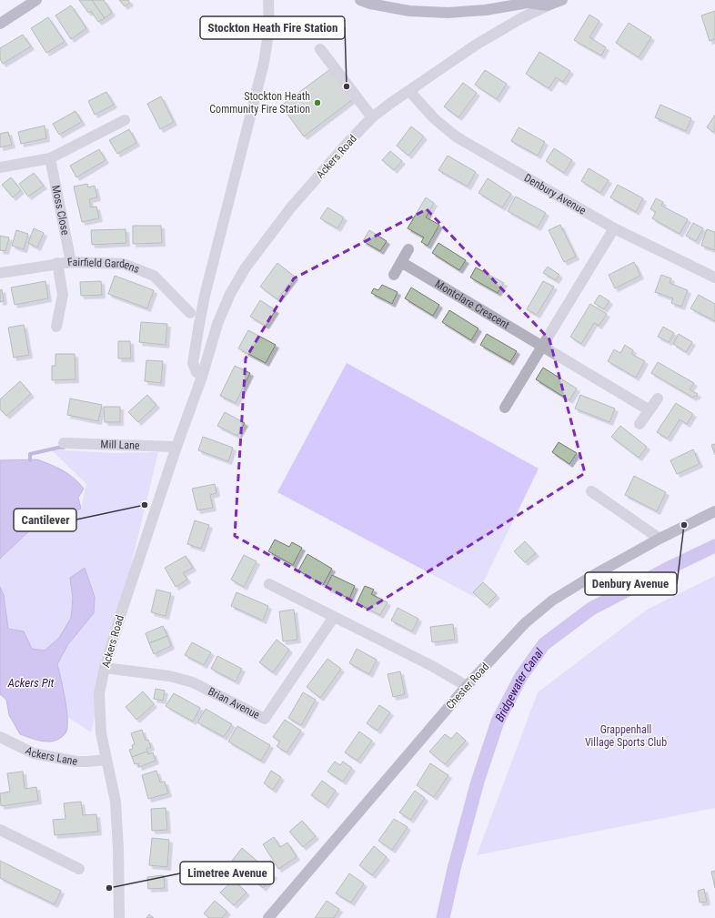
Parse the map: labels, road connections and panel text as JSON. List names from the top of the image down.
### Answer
{
  "streets": {
    "main road": ["Ackers Road", "Chester Road"],
    "street": [
      "Denbury Avenue",
      "Moss Close",
      "Fairfield Gardens",
      "Montclare Crescent",
      "Mill Lane",
      "Brian Avenue",
      "Ackers Lane"
    ]
  },
  "crossings": [
    ["Ackers Road", "Denbury Avenue"],
    ["Ackers Road", "Mill Lane"],
    ["Ackers Road", "Brian Avenue"],
    ["Ackers Road", "Ackers Lane"],
    ["Moss Close", "Fairfield Gardens"]
  ],
  "water": ["Ackers Pit", "Bridgewater Canal"],
  "parks": ["Grappenhall Village Sports Club"],
  "places": [
    "Stockton Heath Fire Station",
    "Stockton Heath Community Fire Station",
    "Cantilever",
    "Denbury Avenue",
    "Limetree Avenue"
  ]
}
